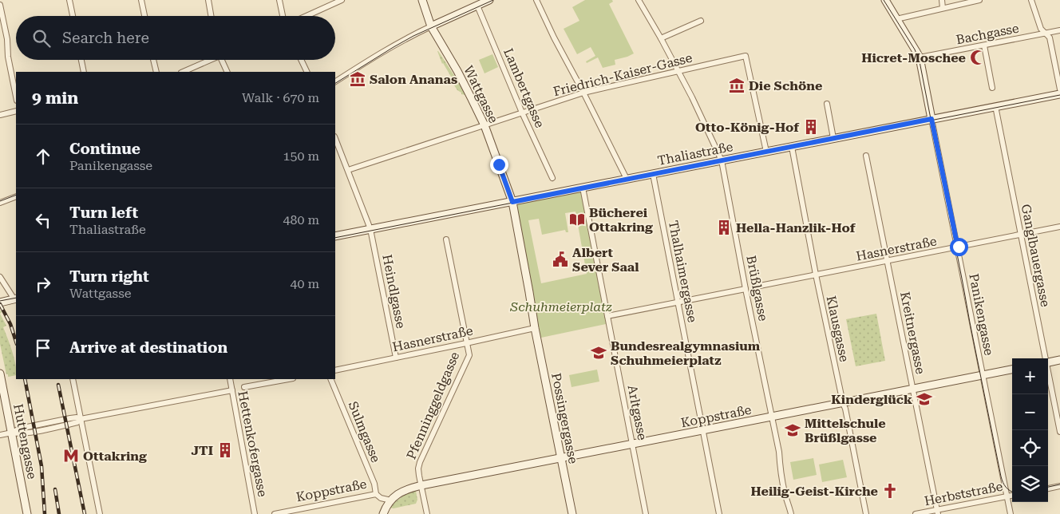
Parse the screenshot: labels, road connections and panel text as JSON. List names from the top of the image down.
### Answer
{
  "streets": {
    "main road": [
      "Wattgasse",
      "Thaliastraße",
      "Koppstraße",
      "Possingergasse",
      "Huttengasse"
    ],
    "street": [
      "Bachgasse",
      "Friedrich-Kaiser-Gasse",
      "Lambertgasse",
      "Hasnerstraße",
      "Ganglbauergasse",
      "Thalhaimergasse",
      "Brüßlgasse",
      "Heindlgasse",
      "Panikengasse",
      "Klausgasse",
      "Kreitnergasse",
      "Pfenninggeldgasse",
      "Arltgasse",
      "Sulmgasse",
      "Hettenkofergasse",
      "Herbststraße"
    ]
  },
  "crossings": [
    ["Friedrich-Kaiser-Gasse", "Lambertgasse"],
    ["Friedrich-Kaiser-Gasse", "Wattgasse"],
    ["Friedrich-Kaiser-Gasse", "Thaliastraße"],
    ["Friedrich-Kaiser-Gasse", "Brüßlgasse"],
    ["Friedrich-Kaiser-Gasse", "Heindlgasse"],
    ["Wattgasse", "Thaliastraße"],
    ["Thaliastraße", "Ganglbauergasse"],
    ["Thaliastraße", "Thalhaimergasse"],
    ["Thaliastraße", "Brüßlgasse"],
    ["Thaliastraße", "Heindlgasse"],
    ["Thaliastraße", "Panikengasse"],
    ["Thaliastraße", "Klausgasse"],
    ["Hasnerstraße", "Ganglbauergasse"],
    ["Hasnerstraße", "Heindlgasse"],
    ["Hasnerstraße", "Panikengasse"],
    ["Hasnerstraße", "Klausgasse"],
    ["Hasnerstraße", "Kreitnergasse"],
    ["Hasnerstraße", "Pfenninggeldgasse"],
    ["Hasnerstraße", "Possingergasse"],
    ["Thalhaimergasse", "Koppstraße"],
    ["Brüßlgasse", "Koppstraße"],
    ["Panikengasse", "Koppstraße"],
    ["Panikengasse", "Herbststraße"],
    ["Klausgasse", "Koppstraße"],
    ["Kreitnergasse", "Koppstraße"],
    ["Kreitnergasse", "Herbststraße"],
    ["Pfenninggeldgasse", "Koppstraße"],
    ["Arltgasse", "Koppstraße"],
    ["Koppstraße", "Possingergasse"],
    ["Koppstraße", "Sulmgasse"]
  ],
  "parks": ["Schuhmeierplatz"],
  "places": {
    "mosque": ["Hicret-Moschee"],
    "museum": ["Salon Ananas", "Die Schöne"],
    "building": ["Otto-König-Hof", "Hella-Hanzlik-Hof", "JTI"],
    "library": ["Bücherei Ottakring"],
    "public building": ["Albert Sever Saal"],
    "school or university": ["Bundesrealgymnasium Schuhmeierplatz", "Kinderglück", "Mittelschule Brüßlgasse"],
    "metro station": ["Ottakring"],
    "church": ["Heilig-Geist-Kirche"]
  },
  "page": {
    "search": "Search here",
    "heading": ["9 min", "Walk · 670 m"],
    "list": [
      ["Continue", "Panikengasse", "150 m"],
      ["Turn left", "Thaliastraße", "480 m"],
      ["Turn right", "Wattgasse", "40 m"],
      "Arrive at destination"
    ],
    "map_buttons": ["+", "−"]
  }
}
